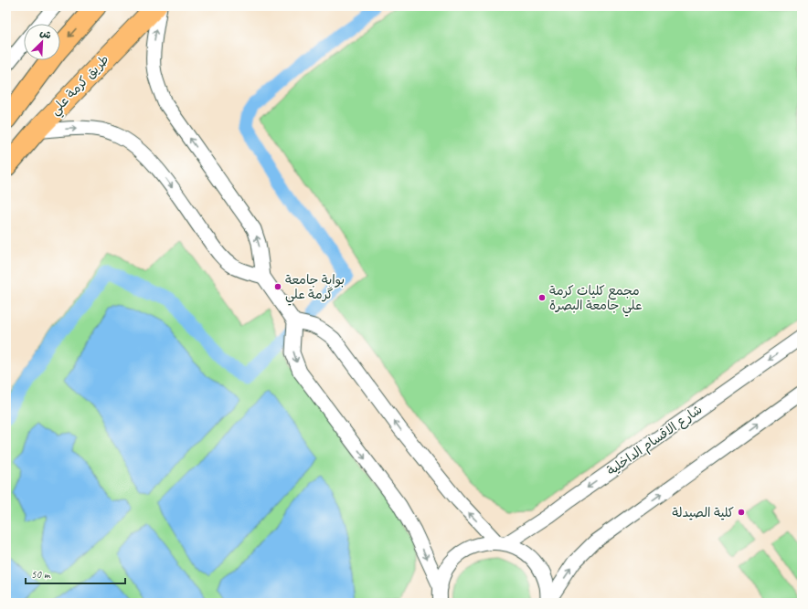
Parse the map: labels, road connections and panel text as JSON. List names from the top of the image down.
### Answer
{
  "streets": {
    "highway": ["طريق كرمة علي"],
    "street": ["شارع الاقسام الداخلية"]
  },
  "places": ["بوابة جامعة گرمة علي", "مجمع كليات كرمة علي جامعة البصرة", "كلية الصيدلة"],
  "scale_bar": "50 m",
  "north": "top right"
}
